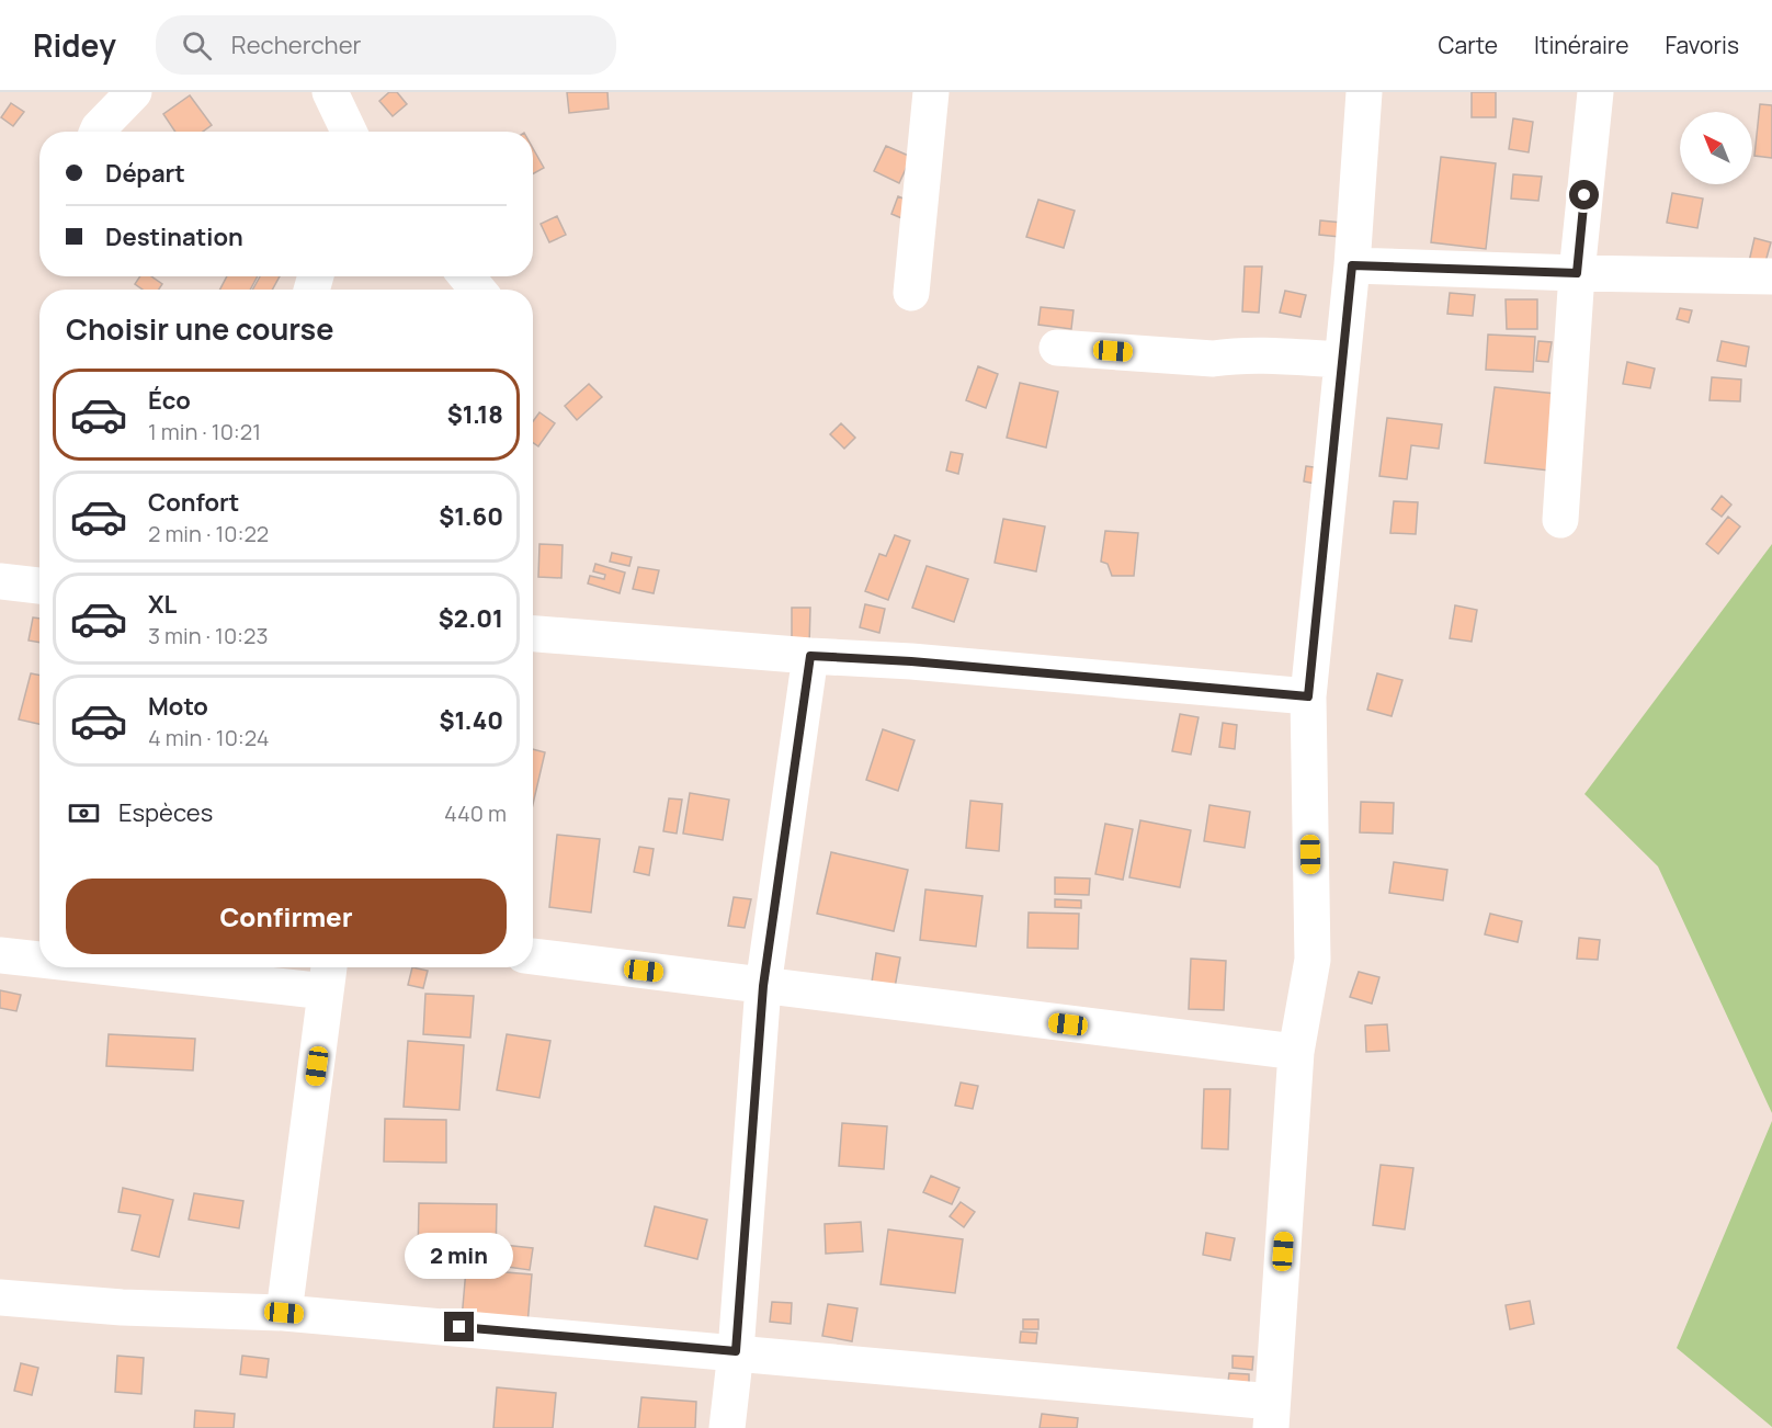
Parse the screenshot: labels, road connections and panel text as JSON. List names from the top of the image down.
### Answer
{
  "north": "top left",
  "page": {
    "header": "Ridey",
    "search": "Rechercher",
    "nav": ["Carte", "Itinéraire", "Favoris"],
    "banner": ["Départ", "Destination"],
    "heading": "Choisir une course",
    "list": [
      {
        "name": "Éco",
        "note": "1 min · 10:21",
        "value": "$1.18"
      },
      {
        "name": "Confort",
        "note": "2 min · 10:22",
        "value": "$1.60"
      },
      {
        "name": "XL",
        "note": "3 min · 10:23",
        "value": "$2.01"
      },
      {
        "name": "Moto",
        "note": "4 min · 10:24",
        "value": "$1.40"
      }
    ],
    "pay": ["Espèces", "440 m"],
    "buttons": "Confirmer",
    "bubble": "2 min"
  }
}
